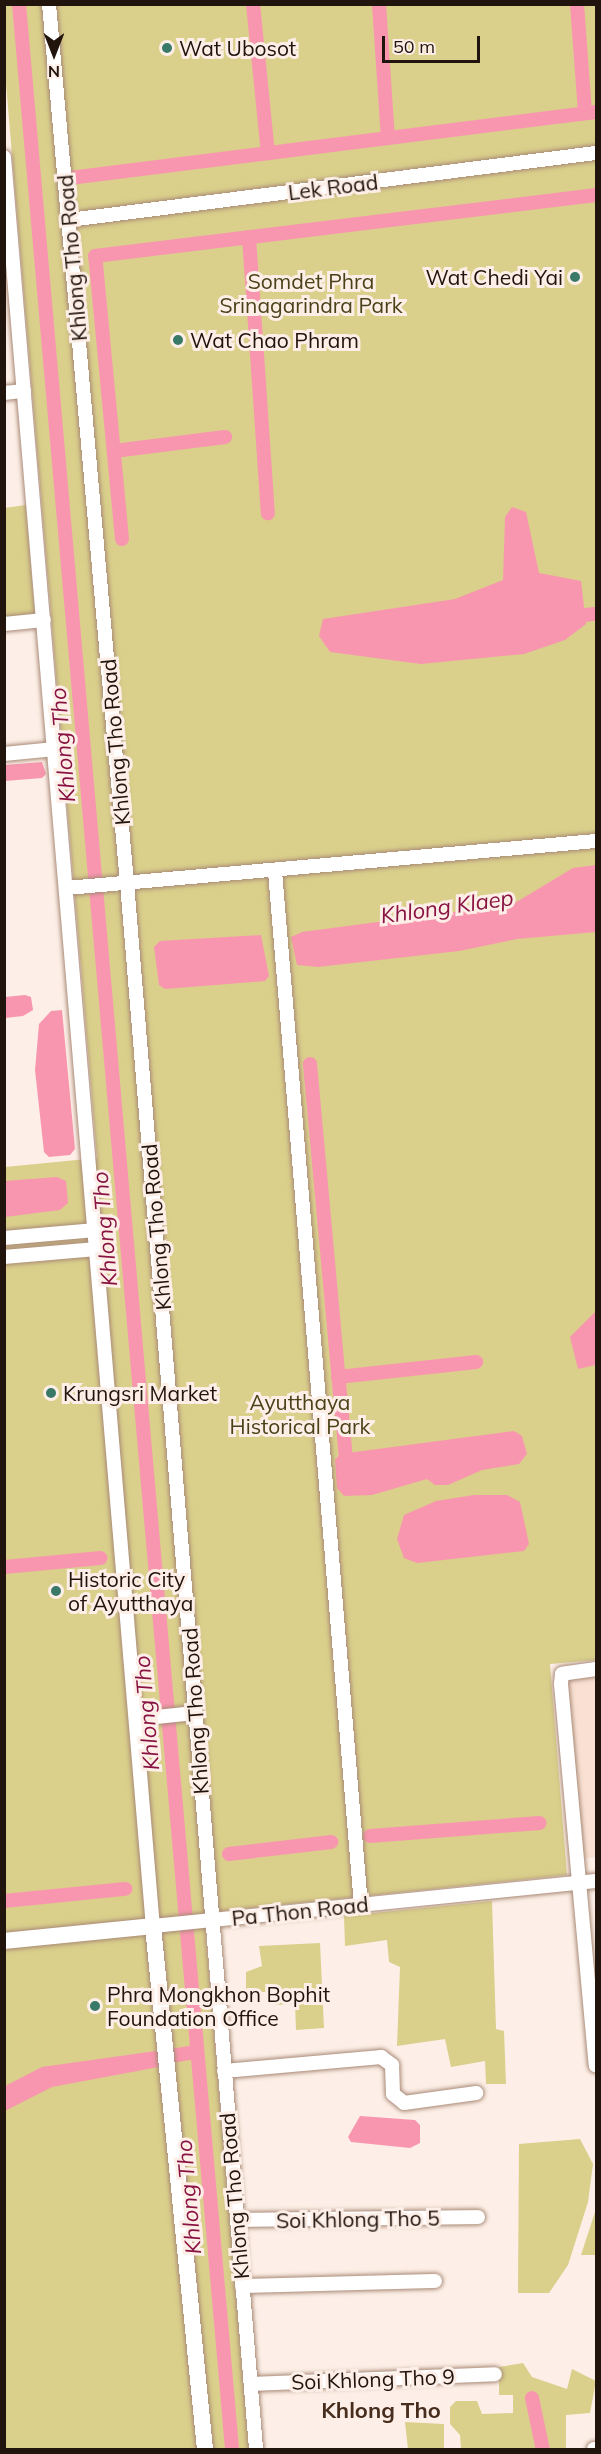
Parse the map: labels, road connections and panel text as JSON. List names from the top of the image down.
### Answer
{
  "streets": {
    "main road": ["Pa Thon Road"],
    "street": [
      "Lek Road",
      "Khlong Tho Road",
      "Soi Khlong Tho 5",
      "Soi Khlong Tho 9"
    ]
  },
  "crossings": [
    ["Lek Road", "Khlong Tho Road"],
    ["Khlong Tho Road", "Pa Thon Road"],
    ["Khlong Tho Road", "Soi Khlong Tho 5"],
    ["Khlong Tho Road", "Soi Khlong Tho 9"]
  ],
  "districts": ["Khlong Tho"],
  "water": ["Khlong Tho", "Khlong Klaep"],
  "parks": ["Somdet Phra Srinagarindra Park", "Ayutthaya Historical Park"],
  "places": [
    "Wat Ubosot",
    "Wat Chedi Yai",
    "Wat Chao Phram",
    "Krungsri Market",
    "Historic City of Ayutthaya",
    "Phra Mongkhon Bophit Foundation Office"
  ],
  "scale_bar": "50 m",
  "north": "bottom"
}
